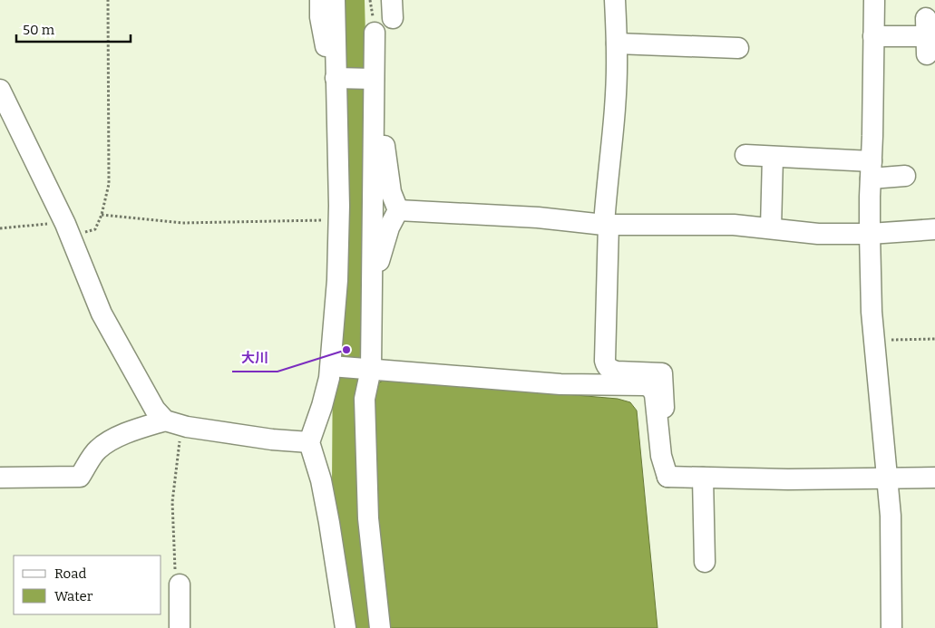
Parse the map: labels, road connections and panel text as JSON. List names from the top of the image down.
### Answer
{
  "places": ["大川"],
  "legend": ["Road", "Water"],
  "scale_bar": "50 m"
}
